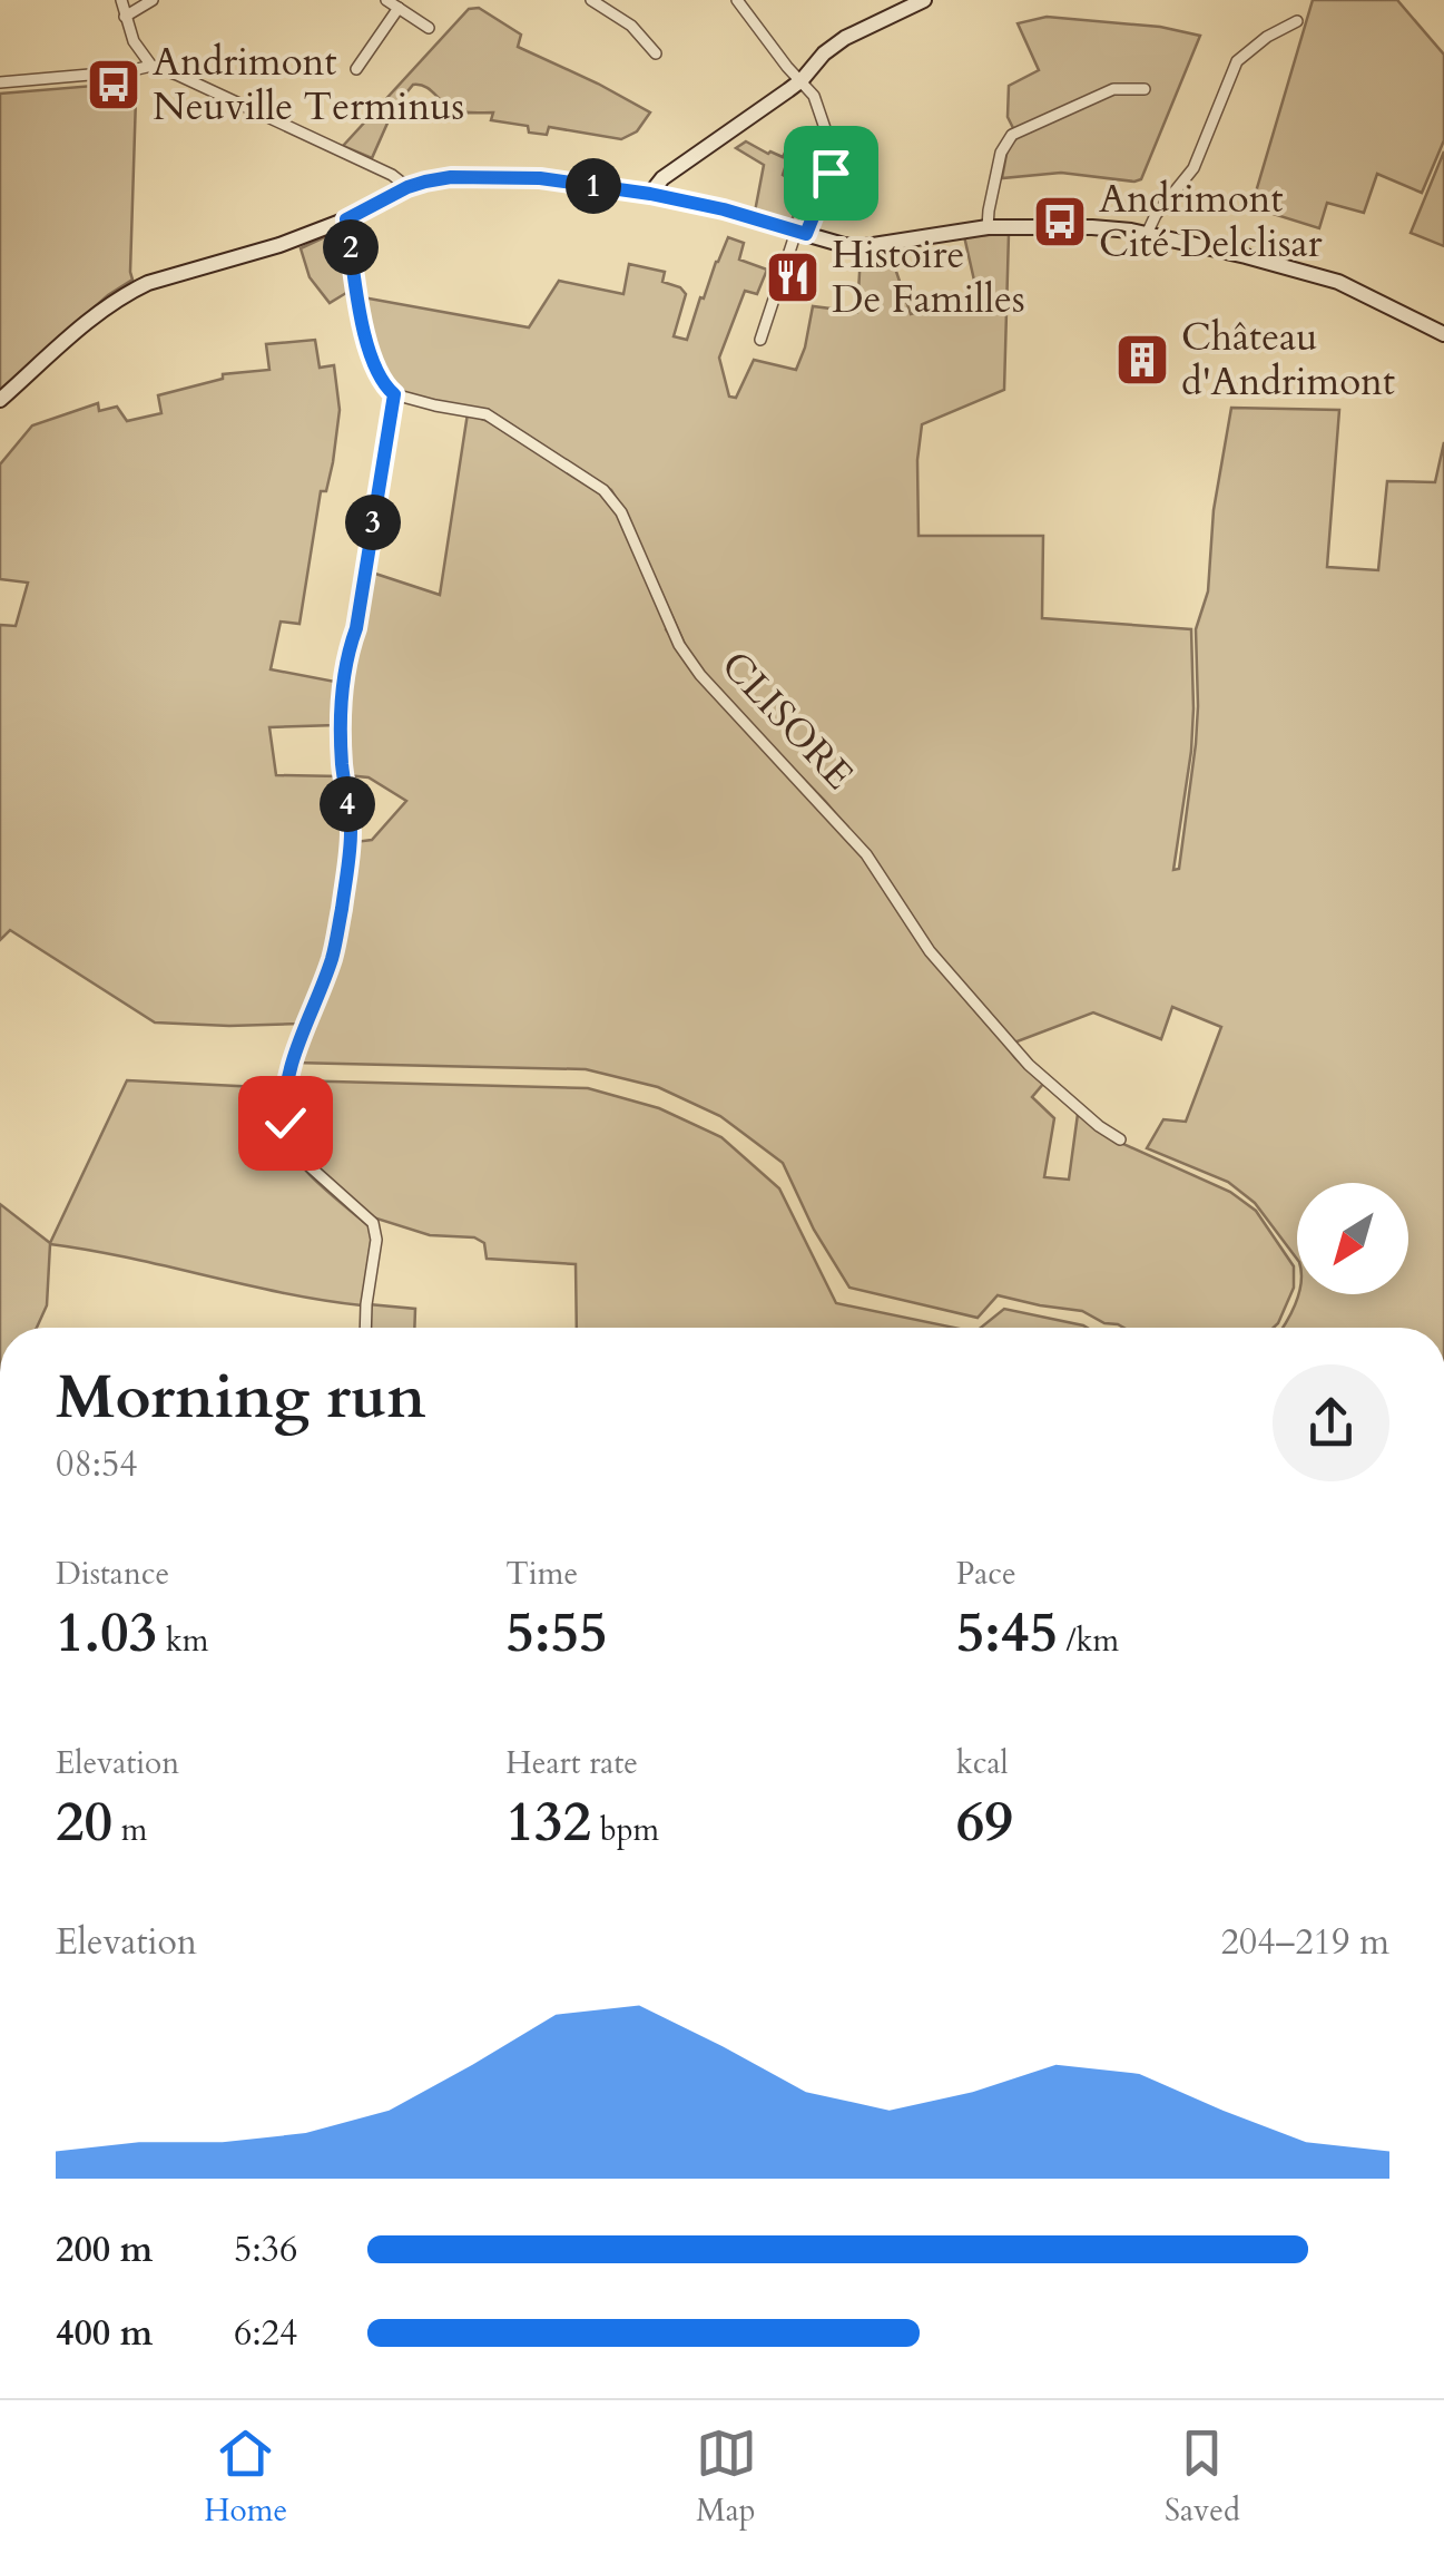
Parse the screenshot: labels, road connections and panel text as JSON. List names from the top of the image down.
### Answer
{
  "streets": {
    "street": ["CLISORE"]
  },
  "places": {
    "bus stop": ["Andrimont Neuville Terminus", "Andrimont Cité Delclisar"],
    "restaurant": ["Histoire De Familles"],
    "building": ["Château d'Andrimont"]
  },
  "north": "bottom left",
  "page": {
    "pins": [
      "1",
      "2",
      "3",
      "4"
    ],
    "heading": ["Morning run", "08:54"],
    "stats": [
      ["Distance", "1.03 km"],
      ["Time", "5:55"],
      ["Pace", "5:45 /km"],
      ["Elevation", "20 m"],
      ["Heart rate", "132 bpm"],
      ["kcal", "69"]
    ],
    "chart": ["Elevation", "204–219 m"],
    "list": [
      {
        "name": "200 m",
        "note": "5:36"
      },
      {
        "name": "400 m",
        "note": "6:24"
      }
    ],
    "tabs": ["Home", "Map", "Saved"]
  }
}
